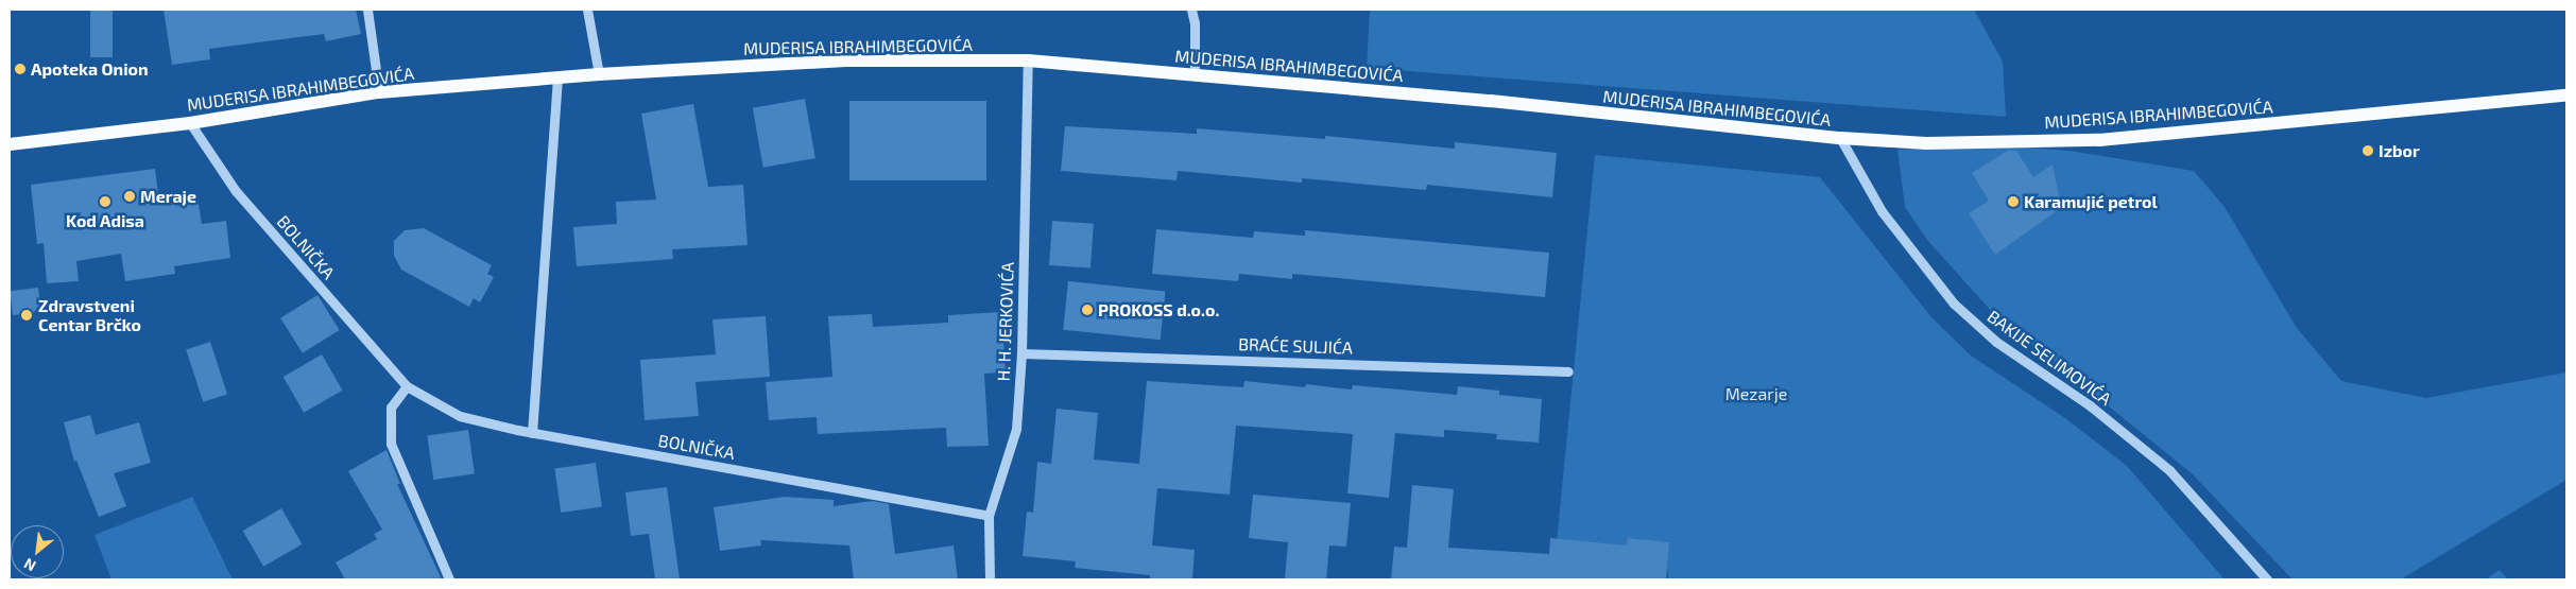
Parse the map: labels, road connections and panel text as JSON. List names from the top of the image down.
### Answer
{
  "streets": {
    "main road": ["MUDERISA IBRAHIMBEGOVIĆA"],
    "street": [
      "BOLNIČKA",
      "H. H. JERKOVIĆA",
      "BRAĆE SULJIĆA",
      "BAKIJE SELIMOVIĆA"
    ]
  },
  "crossings": [
    ["MUDERISA IBRAHIMBEGOVIĆA", "BOLNIČKA"],
    ["MUDERISA IBRAHIMBEGOVIĆA", "H. H. JERKOVIĆA"],
    ["MUDERISA IBRAHIMBEGOVIĆA", "BAKIJE SELIMOVIĆA"],
    ["BOLNIČKA", "H. H. JERKOVIĆA"],
    ["H. H. JERKOVIĆA", "BRAĆE SULJIĆA"]
  ],
  "parks": ["Mezarje"],
  "places": [
    "Apoteka Onion",
    "Izbor",
    "Meraje",
    "Kod Adisa",
    "Karamujić petrol",
    "PROKOSS d.o.o.",
    "Zdravstveni Centar Brčko"
  ],
  "north": "bottom left"
}
